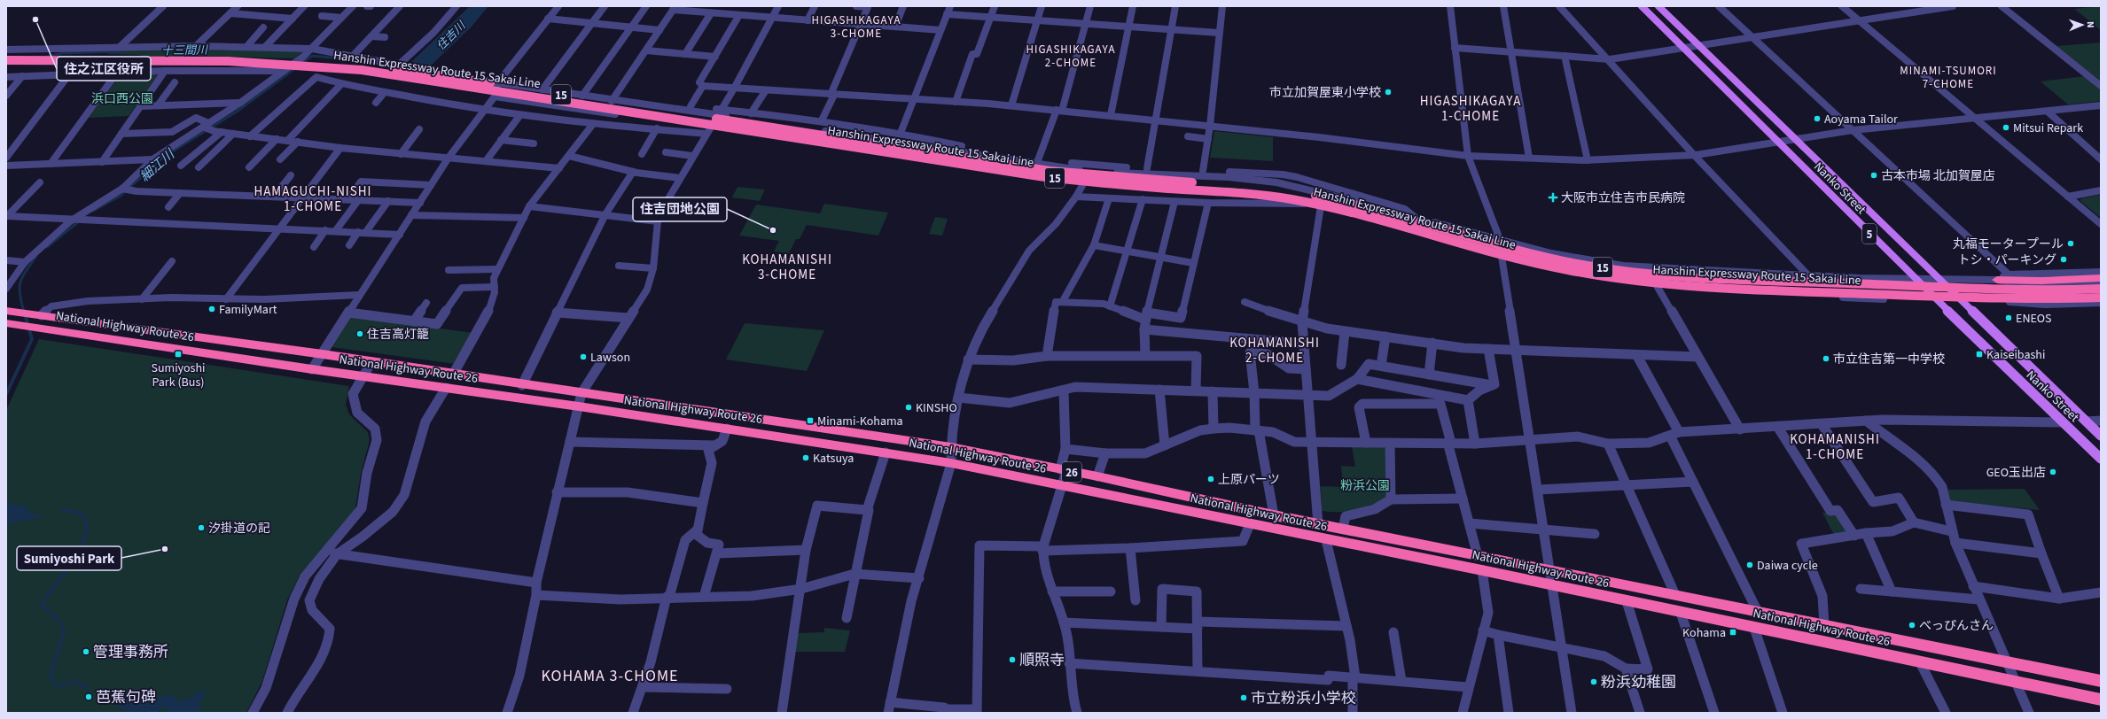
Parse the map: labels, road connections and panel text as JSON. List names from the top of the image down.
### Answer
{
  "streets": {
    "highway": [
      "Hanshin Expressway Route 15 Sakai Line",
      "15",
      "National Highway Route 26",
      "26"
    ],
    "main road": ["Nanko Street", "5"]
  },
  "districts": [
    "HIGASHIKAGAYA 3-CHOME",
    "HIGASHIKAGAYA 2-CHOME",
    "MINAMI-TSUMORI 7-CHOME",
    "HIGASHIKAGAYA 1-CHOME",
    "HAMAGUCHI-NISHI 1-CHOME",
    "KOHAMANISHI 3-CHOME",
    "KOHAMANISHI 2-CHOME",
    "KOHAMANISHI 1-CHOME",
    "KOHAMA 3-CHOME"
  ],
  "water": ["住吉川", "十三間川", "細江川"],
  "parks": ["浜口西公園", "粉浜公園"],
  "places": {
    "other": [
      "住之江区役所",
      "市立加賀屋東小学校",
      "Aoyama Tailor",
      "Mitsui Repark",
      "古本市場 北加賀屋店",
      "住吉団地公園",
      "丸福モータープール",
      "トシ・パーキング",
      "FamilyMart",
      "ENEOS",
      "住吉高灯籠",
      "Lawson",
      "市立住吉第一中学校",
      "KINSHO",
      "Katsuya",
      "GEO玉出店",
      "上原パーツ",
      "汐掛道の記",
      "Sumiyoshi Park",
      "Daiwa cycle",
      "べっぴんさん",
      "管理事務所",
      "順照寺",
      "粉浜幼稚園",
      "芭蕉句碑",
      "市立粉浜小学校"
    ],
    "health": ["大阪市立住吉市民病院"],
    "transit": [
      "Sumiyoshi Park (Bus)",
      "Kaiseibashi",
      "Minami-Kohama",
      "Kohama"
    ]
  },
  "north": "right"
}
